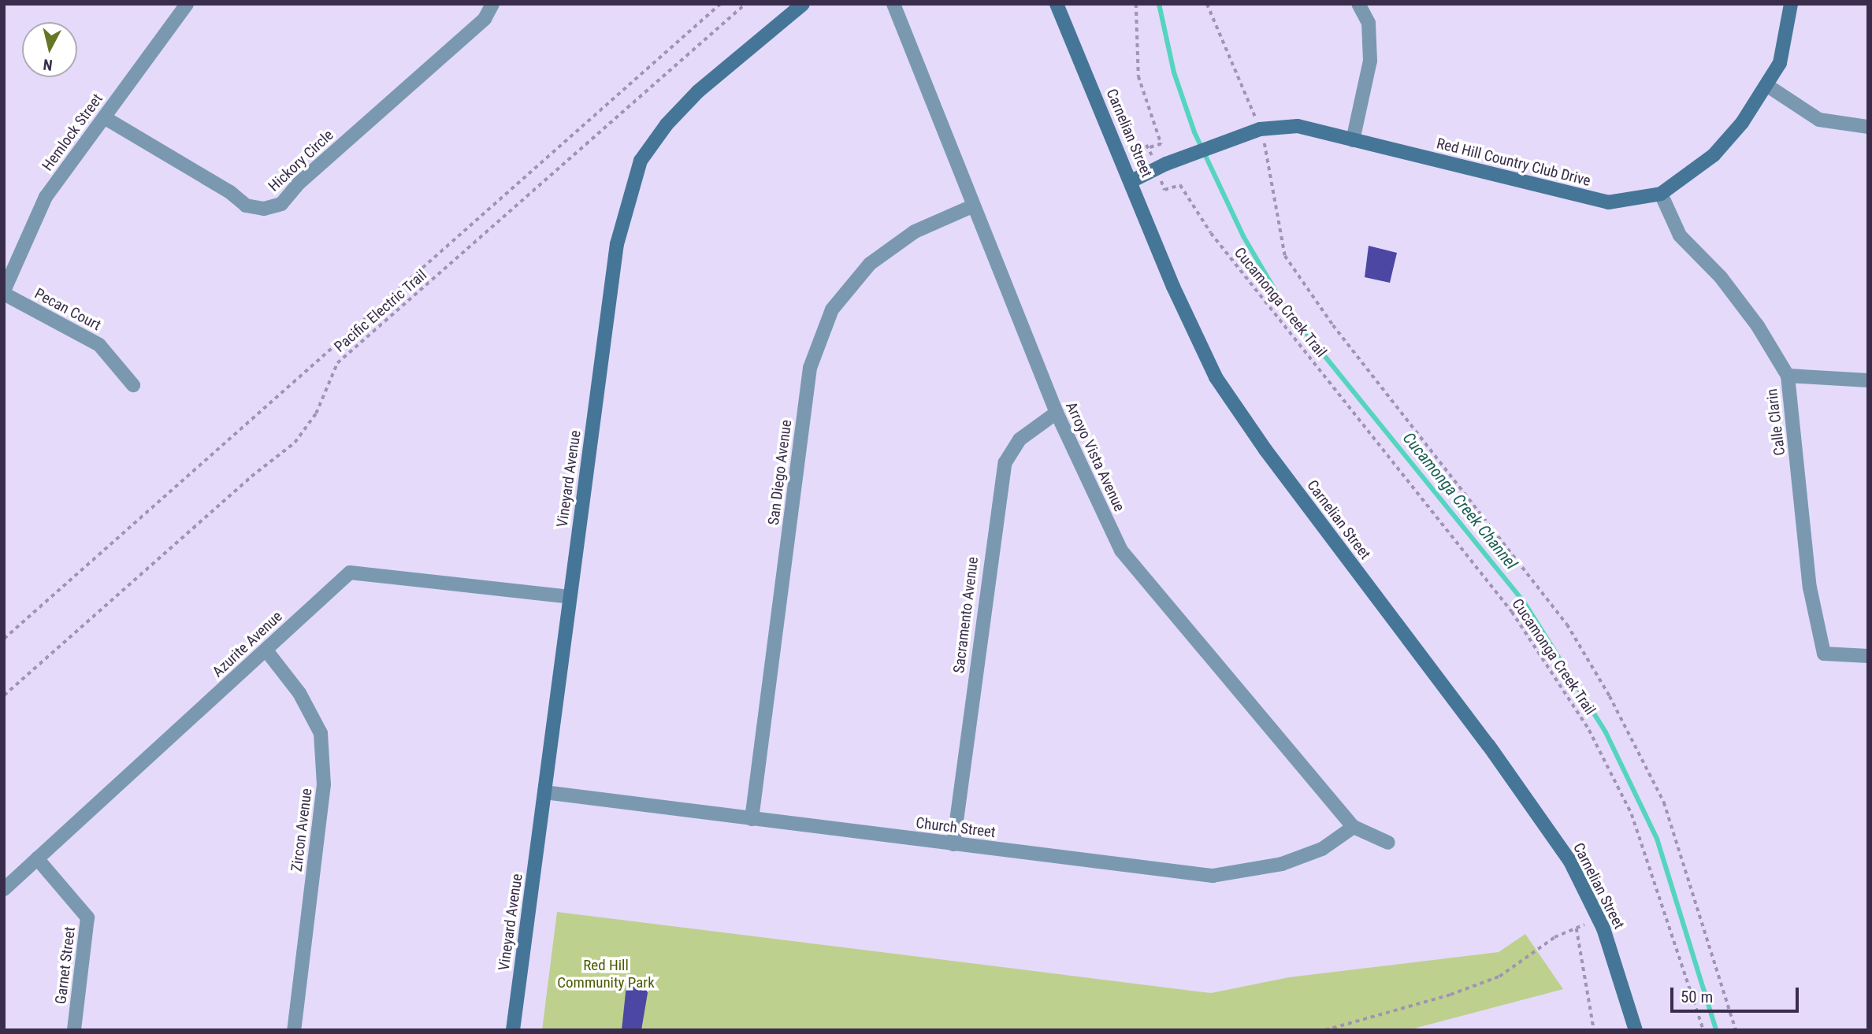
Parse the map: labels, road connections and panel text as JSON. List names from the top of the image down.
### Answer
{
  "streets": {
    "street": [
      "Hemlock Street",
      "Carnelian Street",
      "Hickory Circle",
      "Red Hill Country Club Drive",
      "Pecan Court",
      "Calle Clarin",
      "Arroyo Vista Avenue",
      "San Diego Avenue",
      "Vineyard Avenue",
      "Sacramento Avenue",
      "Azurite Avenue",
      "Church Street",
      "Zircon Avenue",
      "Garnet Street"
    ],
    "path": ["Cucamonga Creek Trail", "Pacific Electric Trail"]
  },
  "crossings": [
    ["Hemlock Street", "Hickory Circle"],
    ["Hemlock Street", "Pecan Court"],
    ["Carnelian Street", "Red Hill Country Club Drive"],
    ["Red Hill Country Club Drive", "Calle Clarin"],
    ["Arroyo Vista Avenue", "San Diego Avenue"],
    ["Arroyo Vista Avenue", "Sacramento Avenue"],
    ["Arroyo Vista Avenue", "Church Street"],
    ["San Diego Avenue", "Church Street"],
    ["Vineyard Avenue", "Azurite Avenue"],
    ["Vineyard Avenue", "Church Street"],
    ["Sacramento Avenue", "Church Street"],
    ["Azurite Avenue", "Zircon Avenue"],
    ["Azurite Avenue", "Garnet Street"]
  ],
  "water": ["Cucamonga Creek Channel"],
  "parks": ["Red Hill Community Park"],
  "scale_bar": "50 m",
  "north": "bottom"
}
